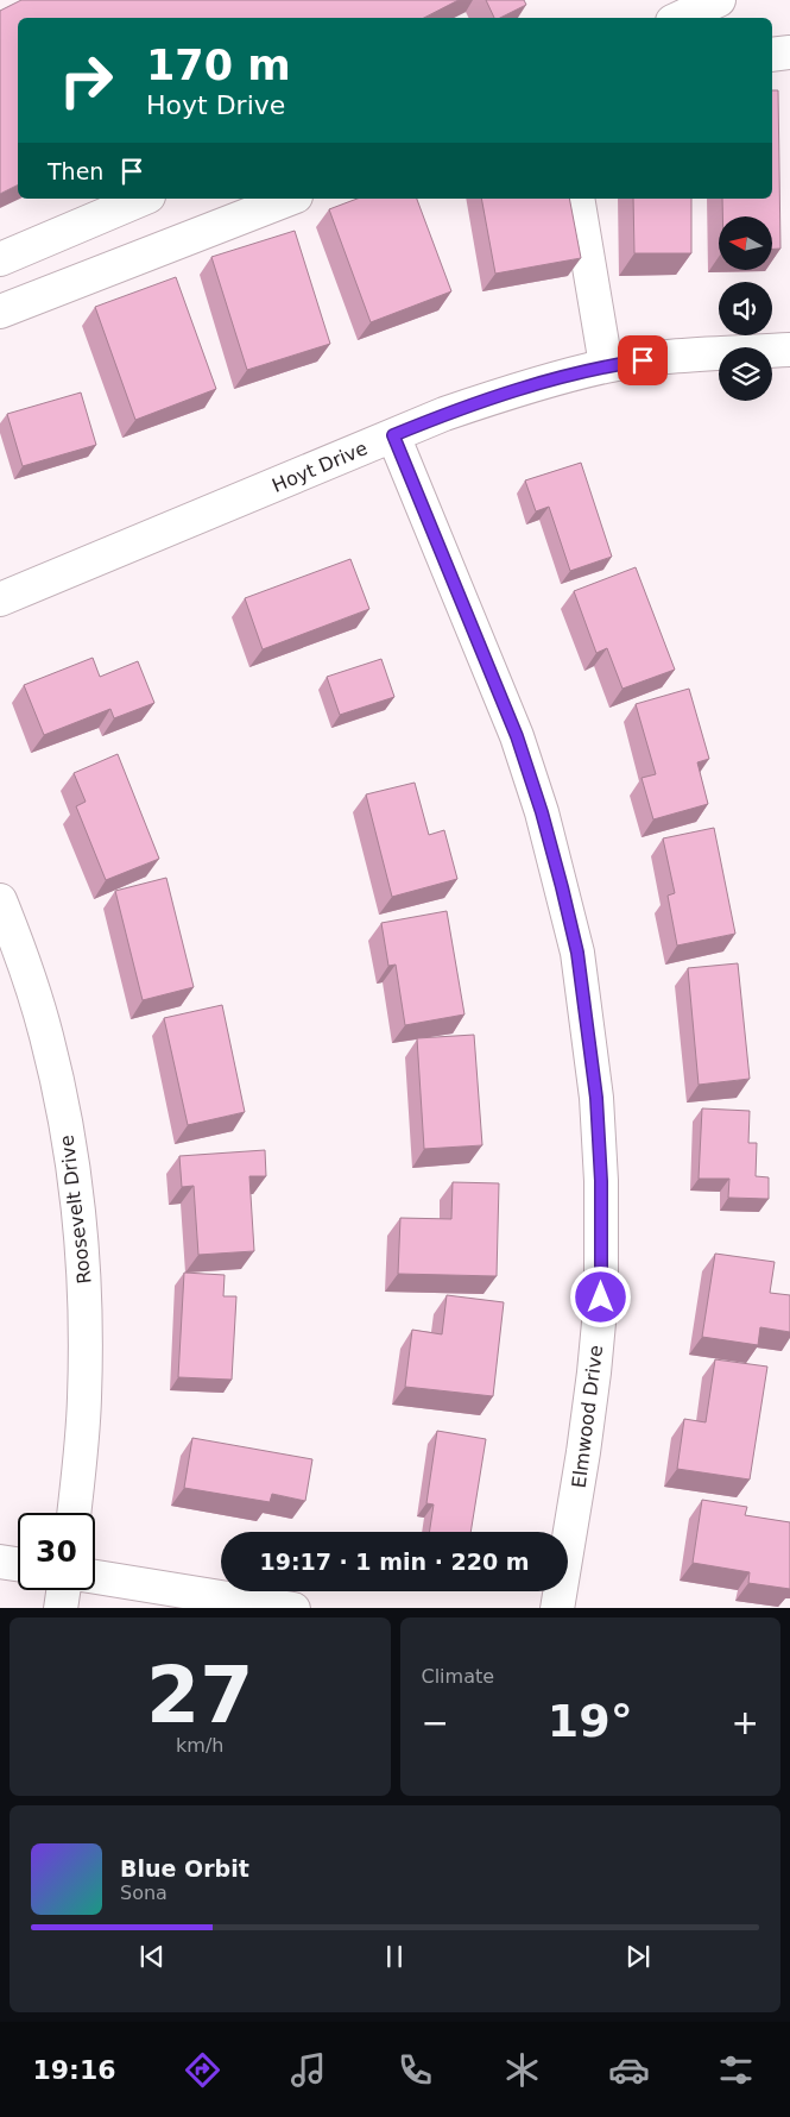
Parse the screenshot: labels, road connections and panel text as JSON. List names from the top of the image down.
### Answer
{
  "streets": {
    "street": ["Hoyt Drive", "Roosevelt Drive", "Elmwood Drive"]
  },
  "crossings": [
    ["Hoyt Drive", "Elmwood Drive"]
  ],
  "north": "left",
  "page": {
    "turn": ["170 m", "Hoyt Drive"],
    "then": "Then",
    "limit": "30",
    "trip": "19:17 · 1 min · 220 m",
    "tile": [
      ["27", "km/h"],
      "Climate"
    ],
    "heat": ["−", "19°", "+"],
    "song": ["Blue Orbit", "Sona"],
    "tabs": "19:16"
  }
}
